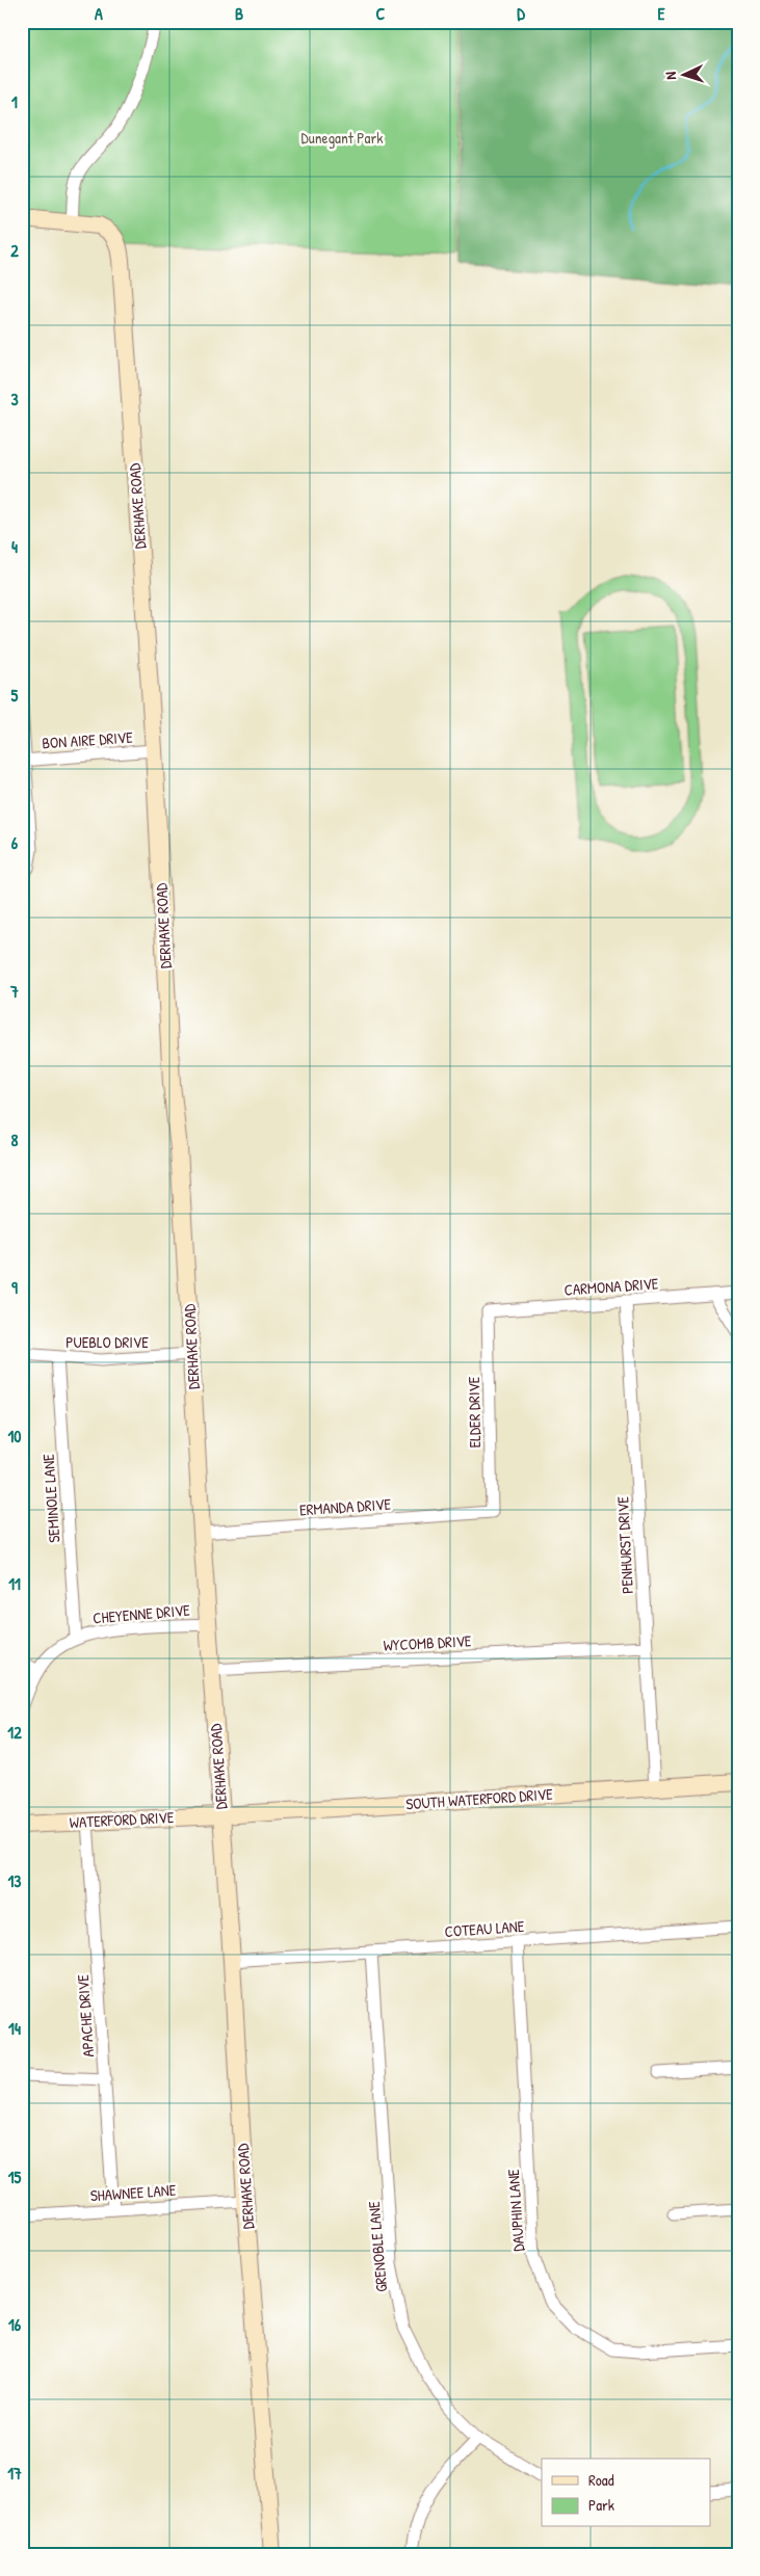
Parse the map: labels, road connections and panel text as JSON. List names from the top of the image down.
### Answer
{
  "streets": {
    "street": [
      "DERHAKE ROAD",
      "BON AIRE DRIVE",
      "CARMONA DRIVE",
      "PUEBLO DRIVE",
      "ELDER DRIVE",
      "SEMINOLE LANE",
      "ERMANDA DRIVE",
      "PENHURST DRIVE",
      "CHEYENNE DRIVE",
      "WYCOMB DRIVE",
      "SOUTH WATERFORD DRIVE",
      "WATERFORD DRIVE",
      "COTEAU LANE",
      "APACHE DRIVE",
      "SHAWNEE LANE",
      "DAUPHIN LANE",
      "GRENOBLE LANE"
    ]
  },
  "crossings": [
    ["DERHAKE ROAD", "BON AIRE DRIVE"],
    ["DERHAKE ROAD", "PUEBLO DRIVE"],
    ["DERHAKE ROAD", "ERMANDA DRIVE"],
    ["DERHAKE ROAD", "CHEYENNE DRIVE"],
    ["DERHAKE ROAD", "WYCOMB DRIVE"],
    ["DERHAKE ROAD", "SOUTH WATERFORD DRIVE"],
    ["DERHAKE ROAD", "WATERFORD DRIVE"],
    ["DERHAKE ROAD", "COTEAU LANE"],
    ["DERHAKE ROAD", "SHAWNEE LANE"],
    ["CARMONA DRIVE", "ELDER DRIVE"],
    ["CARMONA DRIVE", "PENHURST DRIVE"],
    ["PUEBLO DRIVE", "SEMINOLE LANE"],
    ["ELDER DRIVE", "ERMANDA DRIVE"],
    ["SEMINOLE LANE", "CHEYENNE DRIVE"],
    ["PENHURST DRIVE", "WYCOMB DRIVE"],
    ["PENHURST DRIVE", "SOUTH WATERFORD DRIVE"],
    ["SOUTH WATERFORD DRIVE", "WATERFORD DRIVE"],
    ["WATERFORD DRIVE", "APACHE DRIVE"],
    ["COTEAU LANE", "DAUPHIN LANE"],
    ["COTEAU LANE", "GRENOBLE LANE"],
    ["APACHE DRIVE", "SHAWNEE LANE"]
  ],
  "parks": ["Dunegant Park"],
  "legend": ["Road", "Park"],
  "north": "left",
  "grid": {
    "columns": [
      "A",
      "B",
      "C",
      "D",
      "E"
    ],
    "rows": [
      "1",
      "2",
      "3",
      "4",
      "5",
      "6",
      "7",
      "8",
      "9",
      "10",
      "11",
      "12",
      "13",
      "14",
      "15",
      "16",
      "17"
    ]
  }
}
